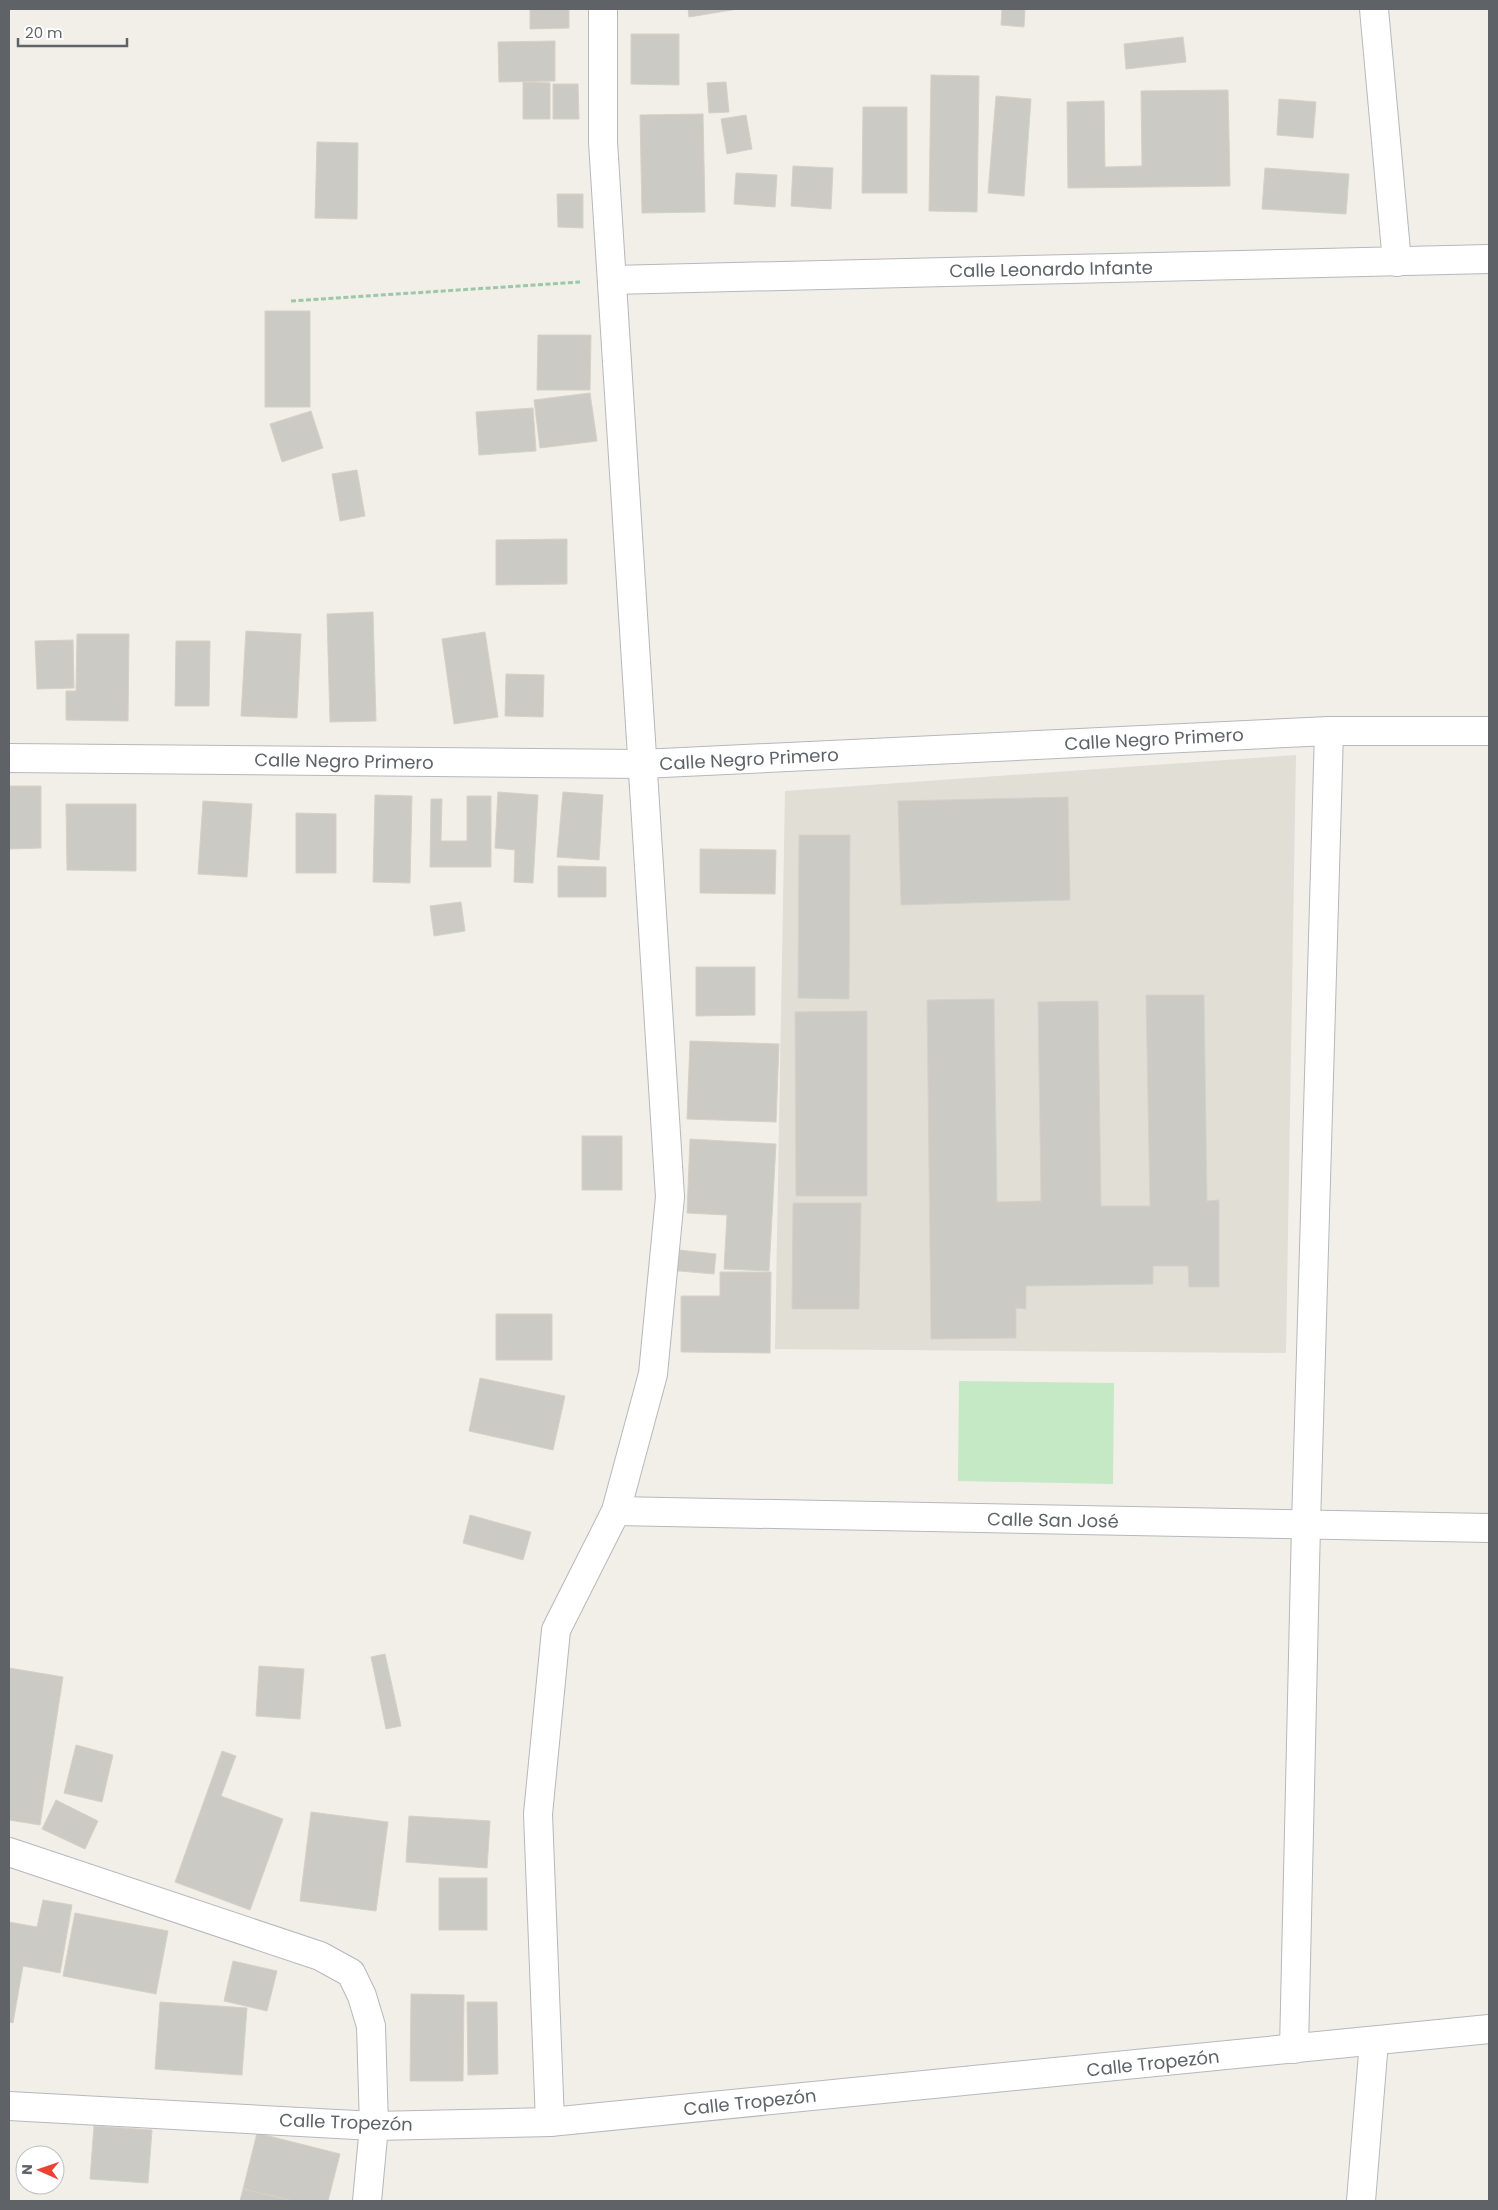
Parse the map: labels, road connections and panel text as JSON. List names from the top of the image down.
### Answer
{
  "streets": {
    "street": [
      "Calle Leonardo Infante",
      "Calle Negro Primero",
      "Calle San José",
      "Calle Tropezón"
    ]
  },
  "scale_bar": "20 m",
  "north": "left"
}
